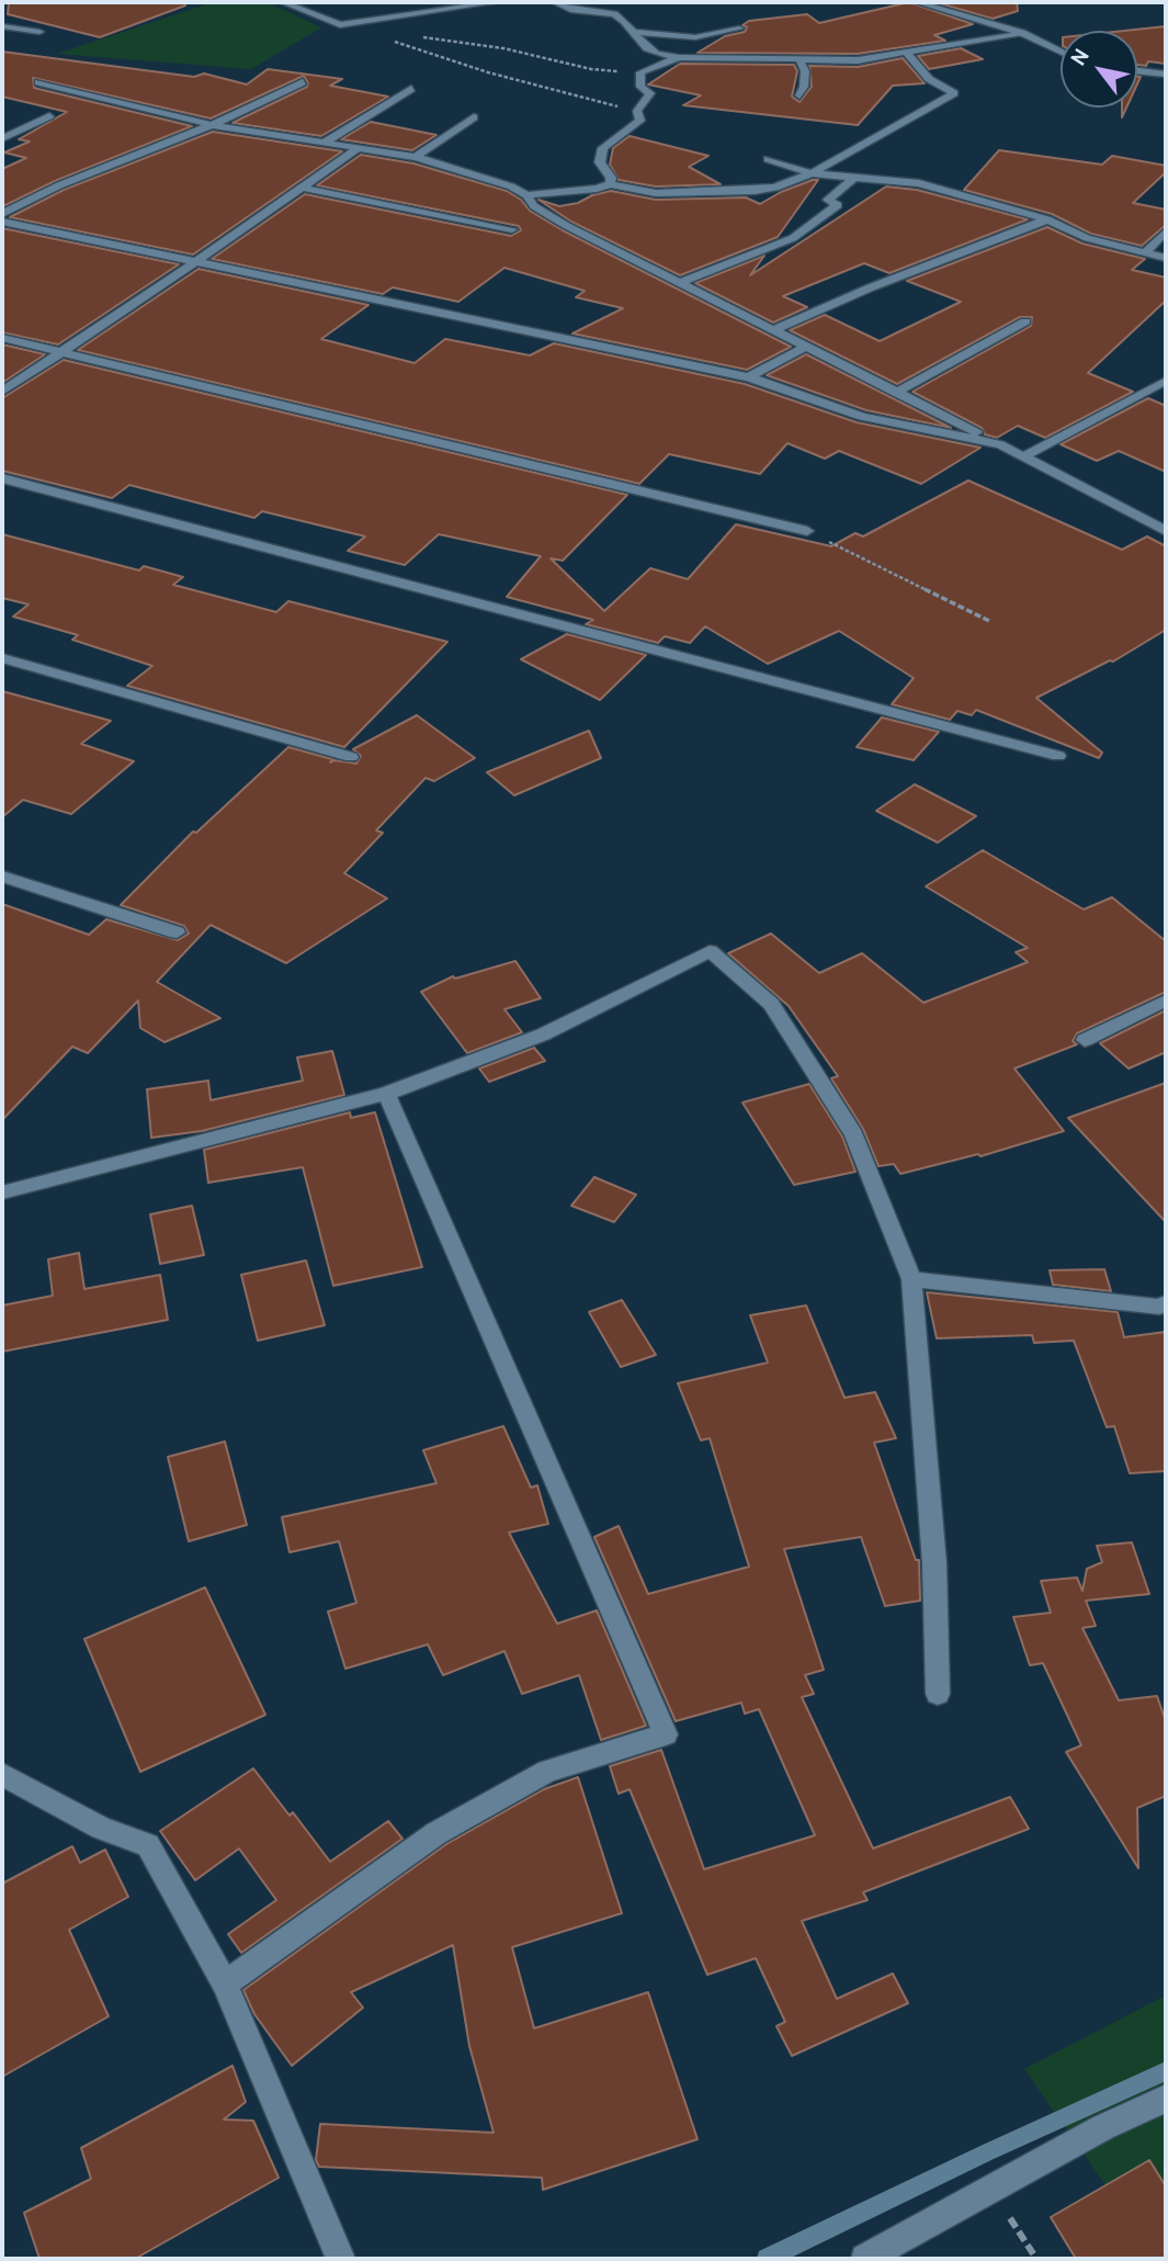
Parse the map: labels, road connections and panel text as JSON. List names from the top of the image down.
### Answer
{
  "north": "top left"
}
